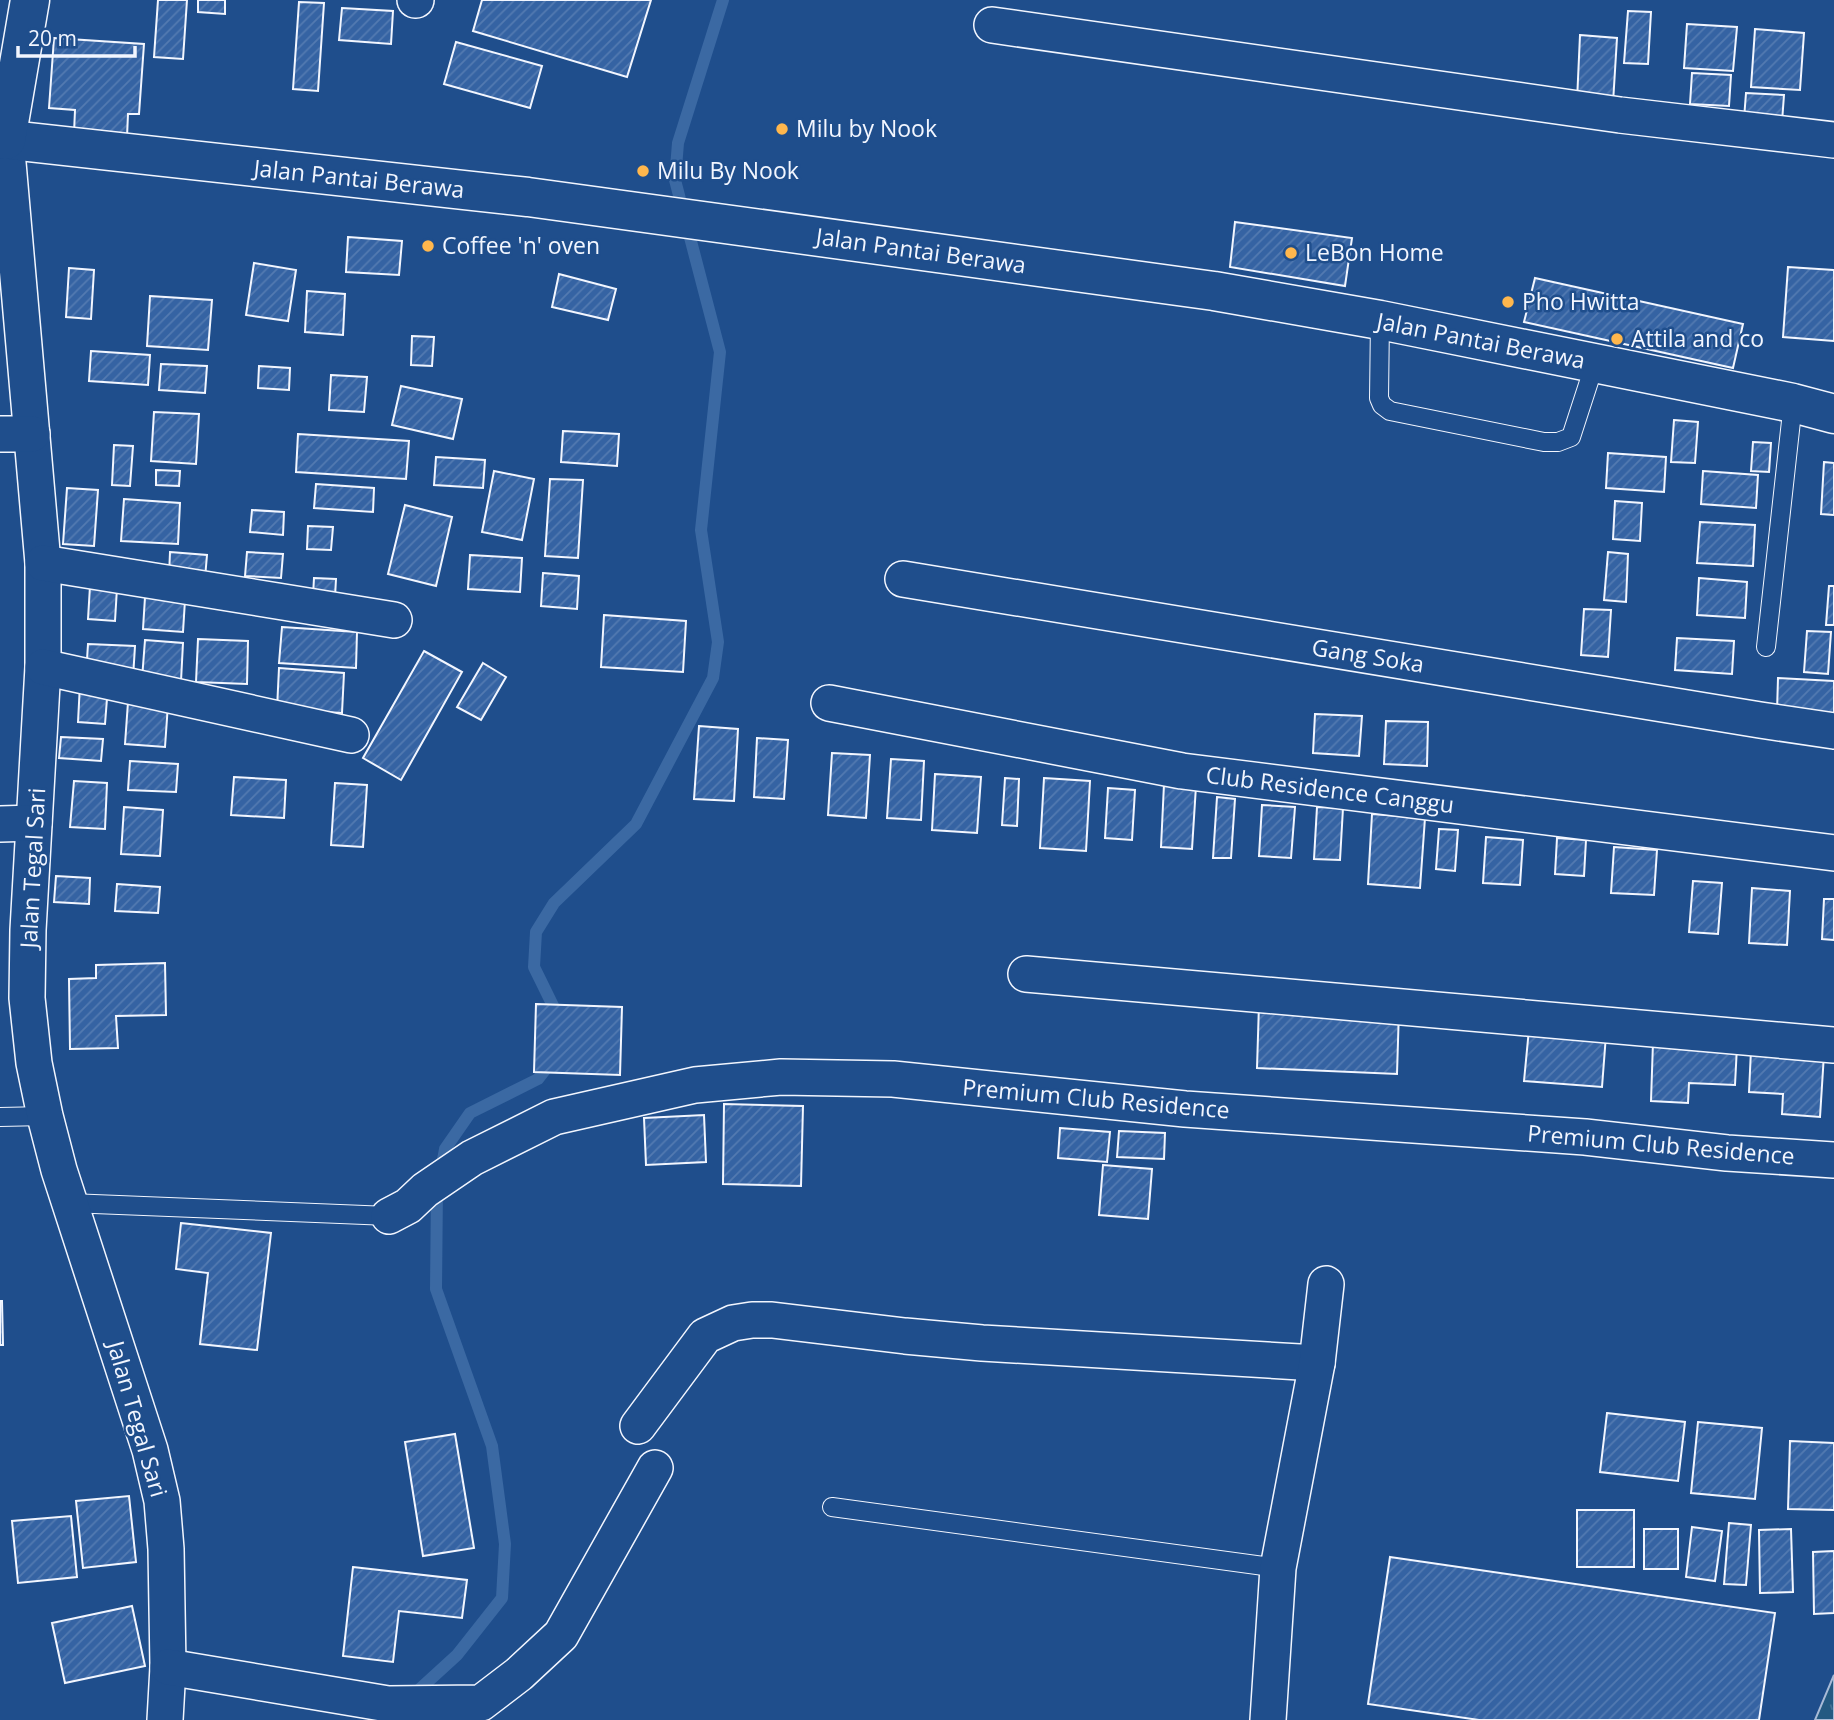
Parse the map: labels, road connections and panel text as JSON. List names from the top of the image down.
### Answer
{
  "streets": {
    "street": [
      "Jalan Pantai Berawa",
      "Gang Soka",
      "Club Residence Canggu",
      "Jalan Tegal Sari",
      "Premium Club Residence"
    ]
  },
  "crossings": [
    ["Jalan Pantai Berawa", "Jalan Tegal Sari"]
  ],
  "places": [
    "Milu by Nook",
    "Milu By Nook",
    "Coffee 'n' oven",
    "LeBon Home",
    "Pho Hwitta",
    "Attila and co"
  ],
  "scale_bar": "20 m"
}
